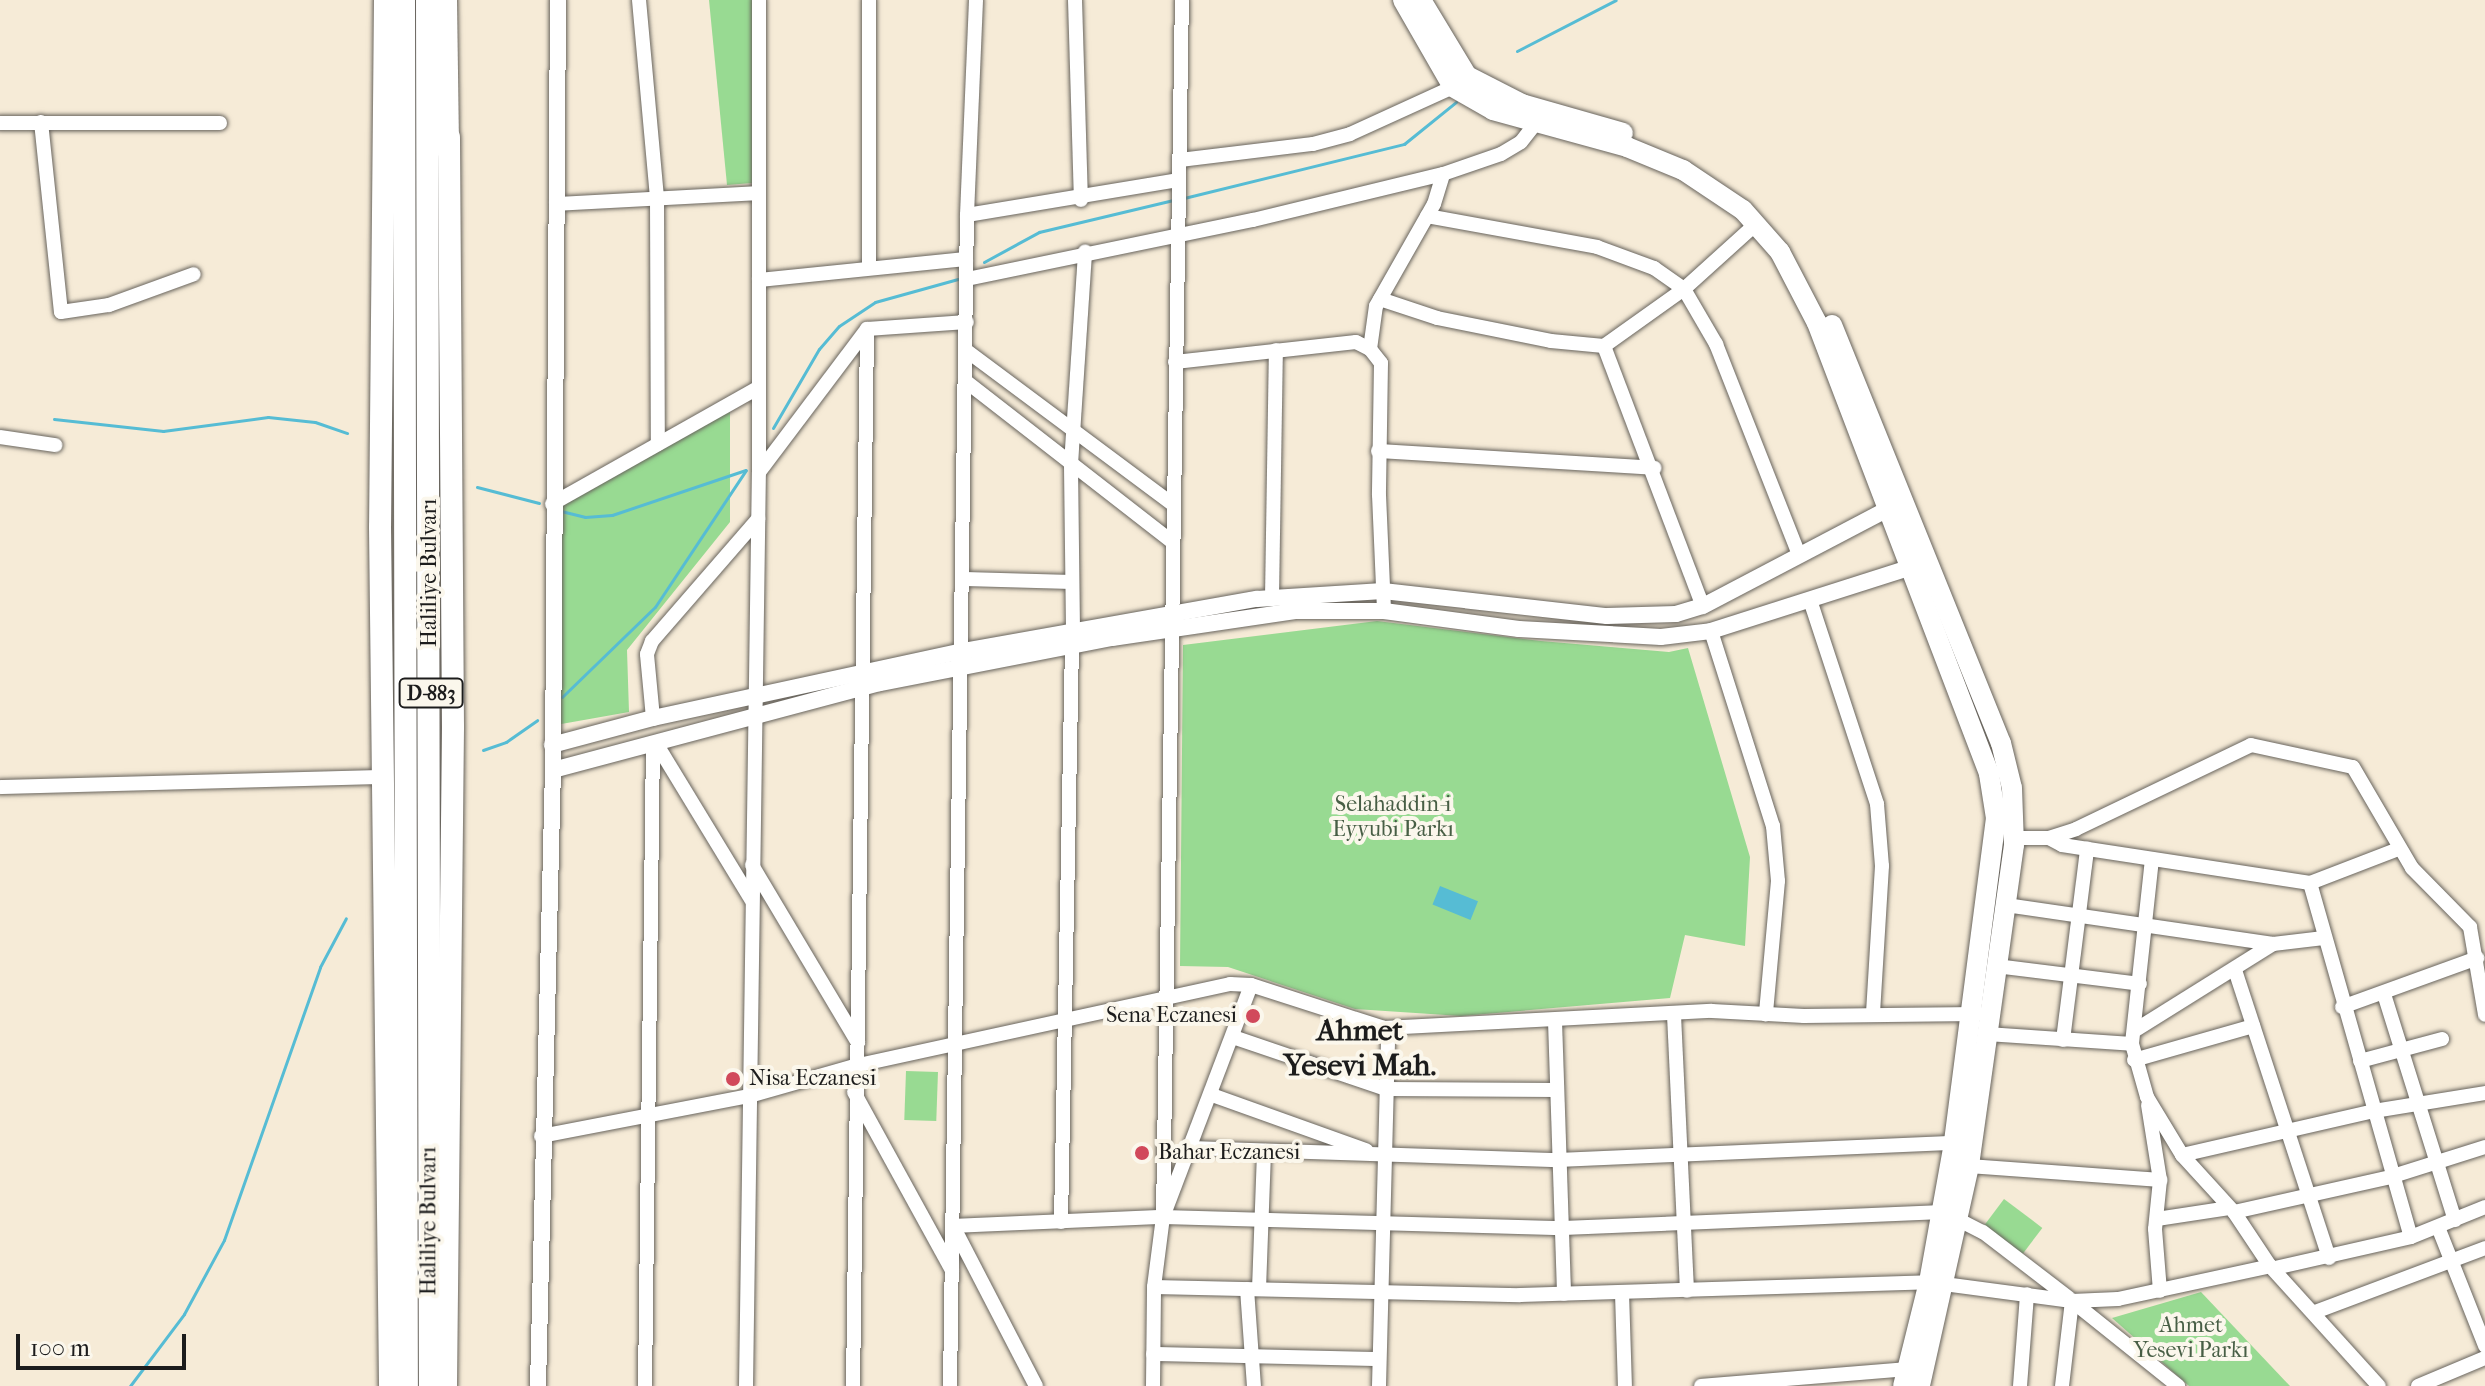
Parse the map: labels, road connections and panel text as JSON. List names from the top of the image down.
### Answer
{
  "streets": {
    "highway": ["Haliliye Bulvarı", "D-883"]
  },
  "districts": ["Ahmet Yesevi Mah."],
  "parks": ["Selahaddin-i Eyyubi Parkı", "Ahmet Yesevi Parkı"],
  "places": ["Sena Eczanesi", "Nisa Eczanesi", "Bahar Eczanesi"],
  "scale_bar": "100 m"
}
